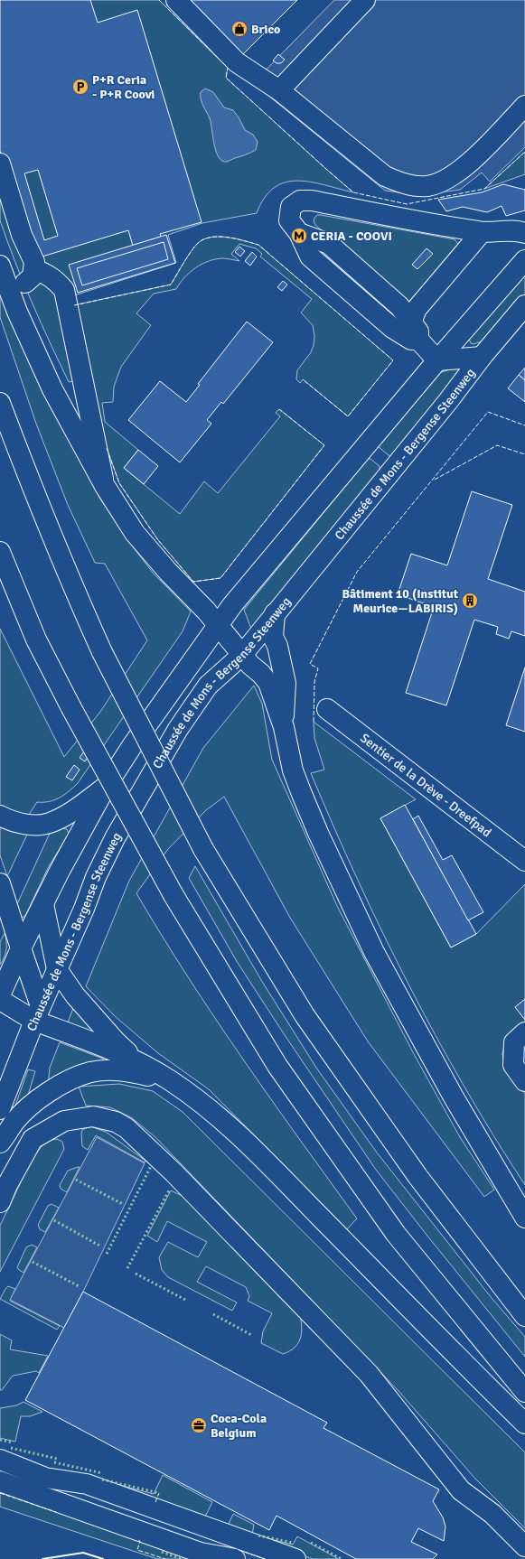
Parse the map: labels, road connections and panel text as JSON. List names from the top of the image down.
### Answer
{
  "streets": {
    "main road": ["Chaussée de Mons - Bergense Steenweg", "Sentier de la Drève - Dreefpad"]
  },
  "places": {
    "shop": ["Brico"],
    "parking": ["P+R Ceria - P+R Coovi"],
    "metro station": ["CERIA - COOVI"],
    "building": ["Bâtiment 10 (Institut Meurice—LABIRIS)"],
    "office": ["Coca-Cola Belgium"]
  }
}
